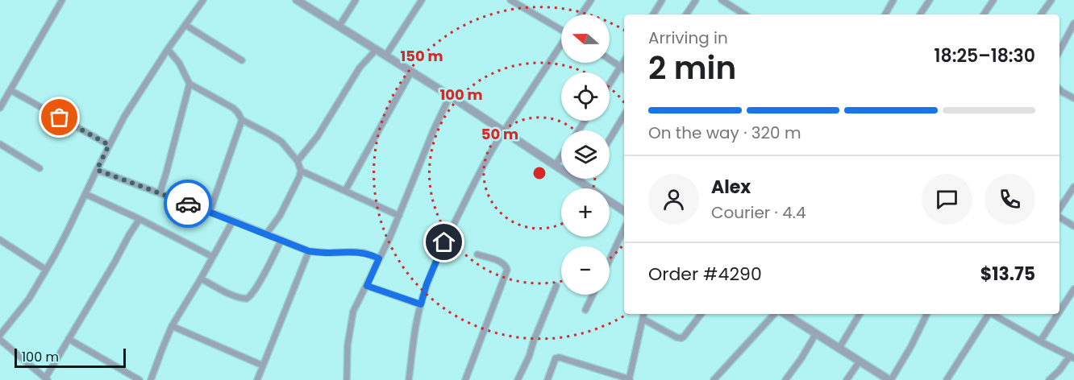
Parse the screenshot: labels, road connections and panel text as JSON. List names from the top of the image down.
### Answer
{
  "scale_bar": "100 m",
  "north": "left",
  "page": {
    "map_buttons": ["+", "−"],
    "heading": ["2 min", "Arriving in", "18:25–18:30"],
    "panel": [
      "Alex",
      "Courier · 4.4",
      "Order #4290",
      "$13.75"
    ],
    "bar": "On the way · 320 m",
    "scale": "100 m"
  },
  "rings": ["150 m", "100 m", "50 m"]
}
